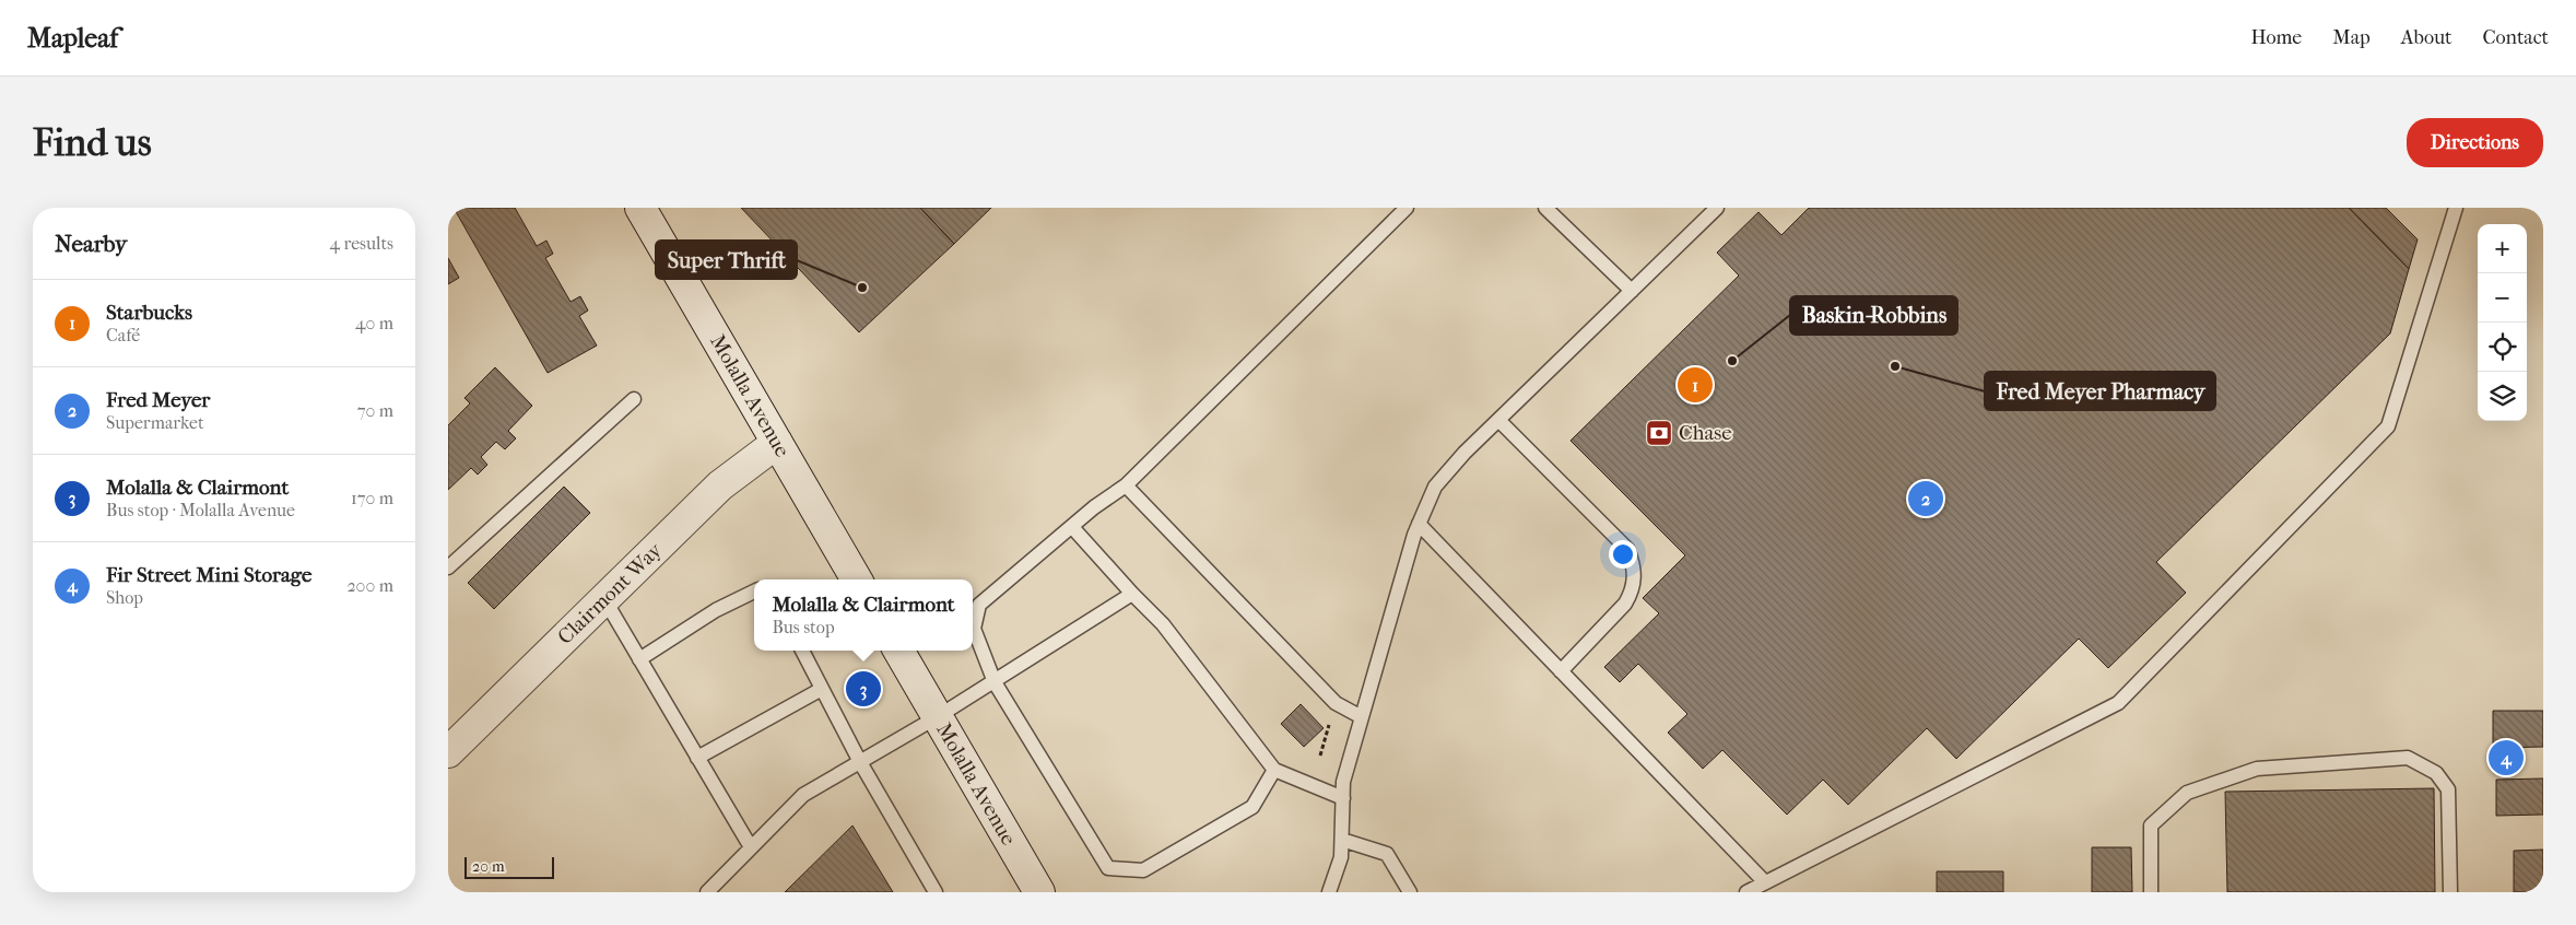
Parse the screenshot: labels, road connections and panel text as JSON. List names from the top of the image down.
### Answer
{
  "streets": {
    "main road": ["Molalla Avenue", "Clairmont Way"]
  },
  "crossings": [
    ["Molalla Avenue", "Clairmont Way"]
  ],
  "places": {
    "other": ["Super Thrift", "Baskin-Robbins", "Fred Meyer Pharmacy"],
    "bank": ["Chase"]
  },
  "scale_bar": "20 m",
  "page": {
    "header": "Mapleaf",
    "nav": [
      "Home",
      "Map",
      "About",
      "Contact"
    ],
    "buttons": "Directions",
    "title": "Find us",
    "heading": ["Nearby", "4 results"],
    "map_buttons": ["+", "−"],
    "list": [
      {
        "mark": "1",
        "name": "Starbucks",
        "note": "Café",
        "value": "40 m"
      },
      {
        "mark": "2",
        "name": "Fred Meyer",
        "note": "Supermarket",
        "value": "70 m"
      },
      {
        "mark": "3",
        "name": "Molalla & Clairmont",
        "note": "Bus stop · Molalla Avenue",
        "value": "170 m"
      },
      {
        "mark": "4",
        "name": "Fir Street Mini Storage",
        "note": "Shop",
        "value": "200 m"
      }
    ],
    "pins": [
      "1",
      "2",
      "3",
      "4"
    ],
    "popup": ["Molalla & Clairmont", "Bus stop"],
    "scale": "20 m"
  }
}
